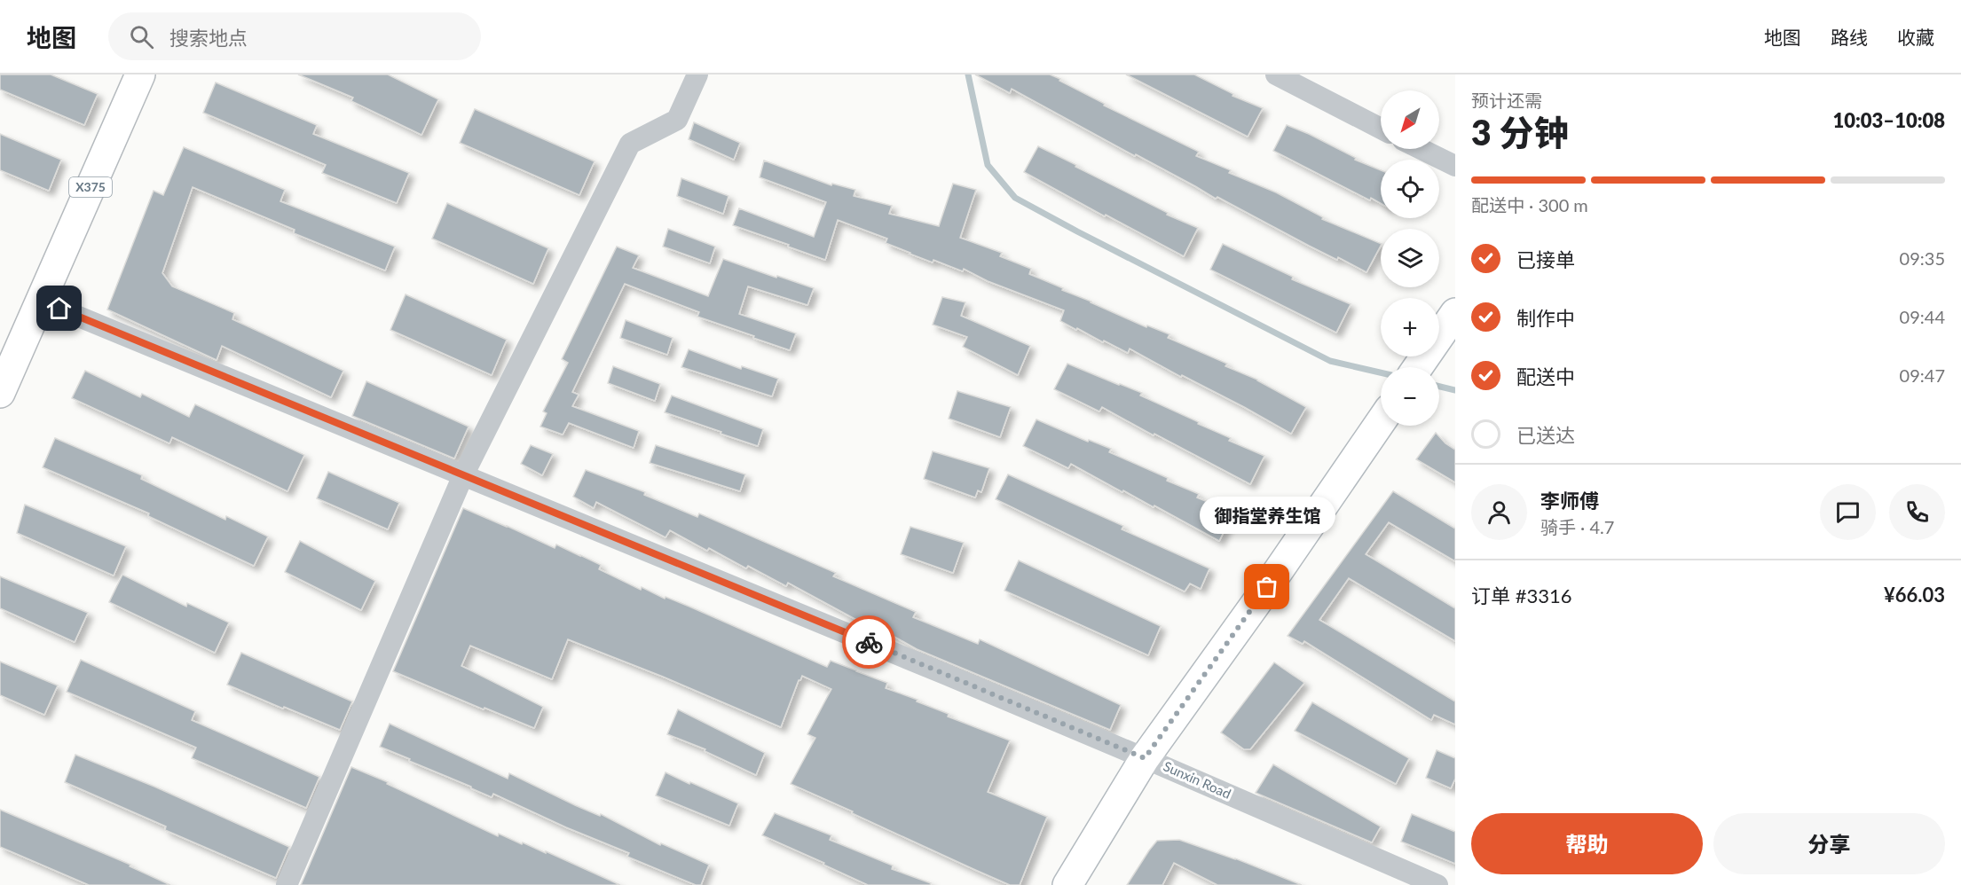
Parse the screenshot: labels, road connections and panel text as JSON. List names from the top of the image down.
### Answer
{
  "streets": {
    "street": ["X375", "Sunxin Road"]
  },
  "crossings": [
    ["X375", "Sunxin Road"]
  ],
  "places": ["御指堂养生馆"],
  "north": "bottom left",
  "page": {
    "header": "地图",
    "search": "搜索地点",
    "nav": ["地图", "路线", "收藏"],
    "heading": ["3 分钟", "预计还需", "10:03–10:08"],
    "panel": [
      "李师傅",
      "骑手 · 4.7",
      "订单 #3316",
      "¥66.03"
    ],
    "map_buttons": ["+", "−"],
    "bar": "配送中 · 300 m",
    "list": [
      ["已接单", "09:35"],
      ["制作中", "09:44"],
      ["配送中", "09:47"],
      "已送达"
    ],
    "bubble": "御指堂养生馆",
    "buttons": ["帮助", "分享"]
  }
}
